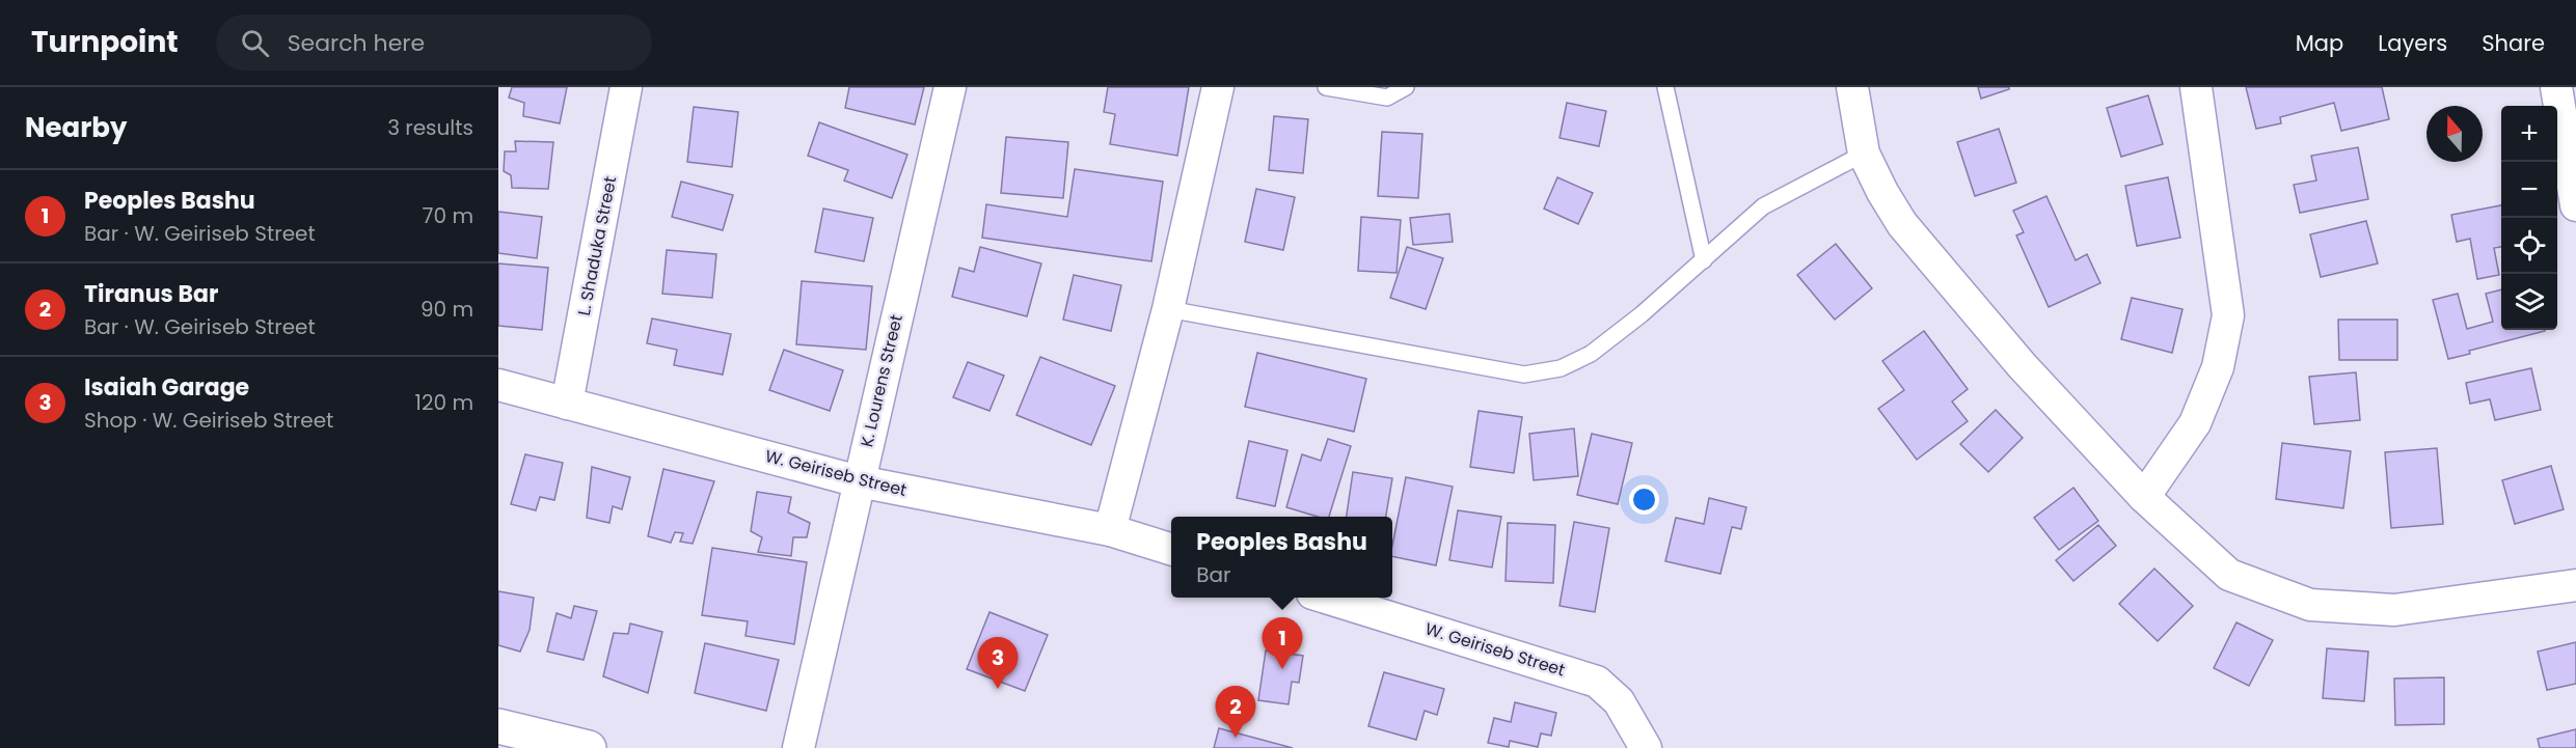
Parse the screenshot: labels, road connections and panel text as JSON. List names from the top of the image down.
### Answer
{
  "streets": {
    "street": ["L. Shaduka Street", "K. Lourens Street", "W. Geiriseb Street"]
  },
  "crossings": [
    ["L. Shaduka Street", "W. Geiriseb Street"],
    ["K. Lourens Street", "W. Geiriseb Street"]
  ],
  "north": "top",
  "page": {
    "header": "Turnpoint",
    "search": "Search here",
    "nav": ["Map", "Layers", "Share"],
    "heading": ["Nearby", "3 results"],
    "map_buttons": ["+", "−"],
    "list": [
      {
        "mark": "1",
        "name": "Peoples Bashu",
        "note": "Bar · W. Geiriseb Street",
        "value": "70 m"
      },
      {
        "mark": "2",
        "name": "Tiranus Bar",
        "note": "Bar · W. Geiriseb Street",
        "value": "90 m"
      },
      {
        "mark": "3",
        "name": "Isaiah Garage",
        "note": "Shop · W. Geiriseb Street",
        "value": "120 m"
      }
    ],
    "popup": ["Peoples Bashu", "Bar"],
    "pins": ["1", "3", "2"]
  }
}
